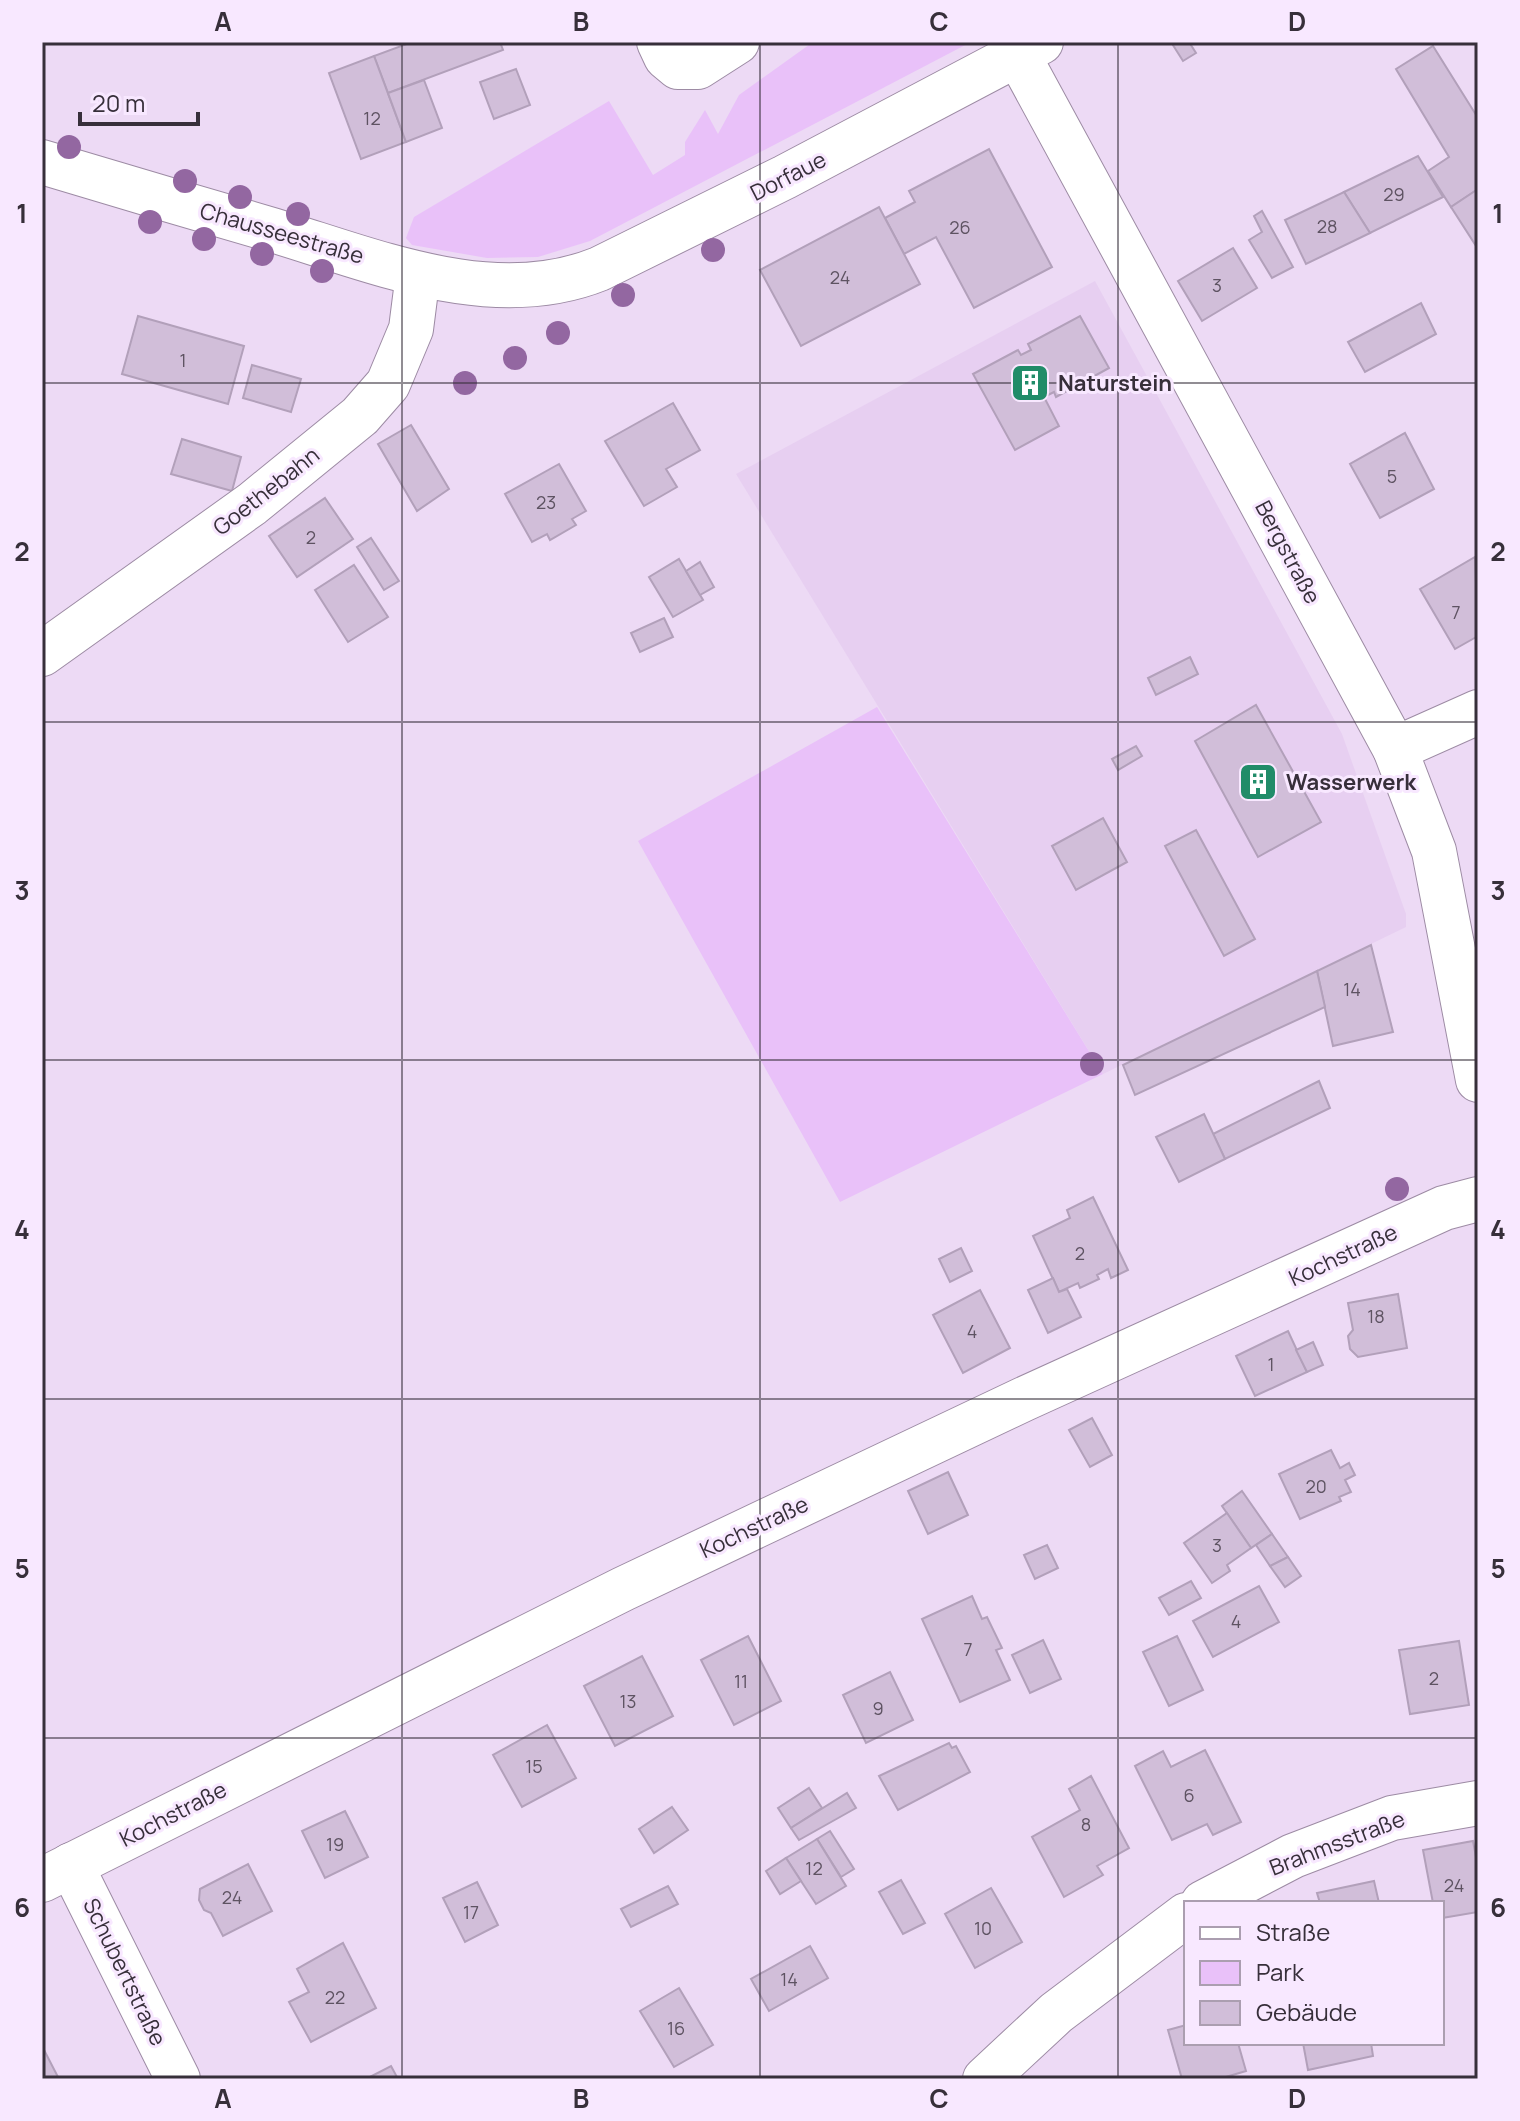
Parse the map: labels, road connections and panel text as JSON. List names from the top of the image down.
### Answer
{
  "streets": {
    "street": [
      "Dorfaue",
      "Chausseestraße",
      "Goethebahn",
      "Bergstraße",
      "Kochstraße",
      "Brahmsstraße",
      "Schubertstraße"
    ]
  },
  "crossings": [
    ["Dorfaue", "Chausseestraße"],
    ["Dorfaue", "Bergstraße"],
    ["Chausseestraße", "Goethebahn"],
    ["Kochstraße", "Schubertstraße"]
  ],
  "places": {
    "building": ["Naturstein", "Wasserwerk"]
  },
  "house_numbers": [
    "12",
    "29",
    "28",
    "26",
    "24",
    "3",
    "1",
    "5",
    "23",
    "2",
    "7",
    "14",
    "2",
    "18",
    "4",
    "1",
    "20",
    "3",
    "4",
    "7",
    "2",
    "11",
    "13",
    "9",
    "15",
    "6",
    "8",
    "19",
    "12",
    "24",
    "24",
    "17",
    "10",
    "14",
    "22",
    "16"
  ],
  "legend": ["Straße", "Park", "Gebäude"],
  "scale_bar": "20 m",
  "grid": {
    "columns": [
      "A",
      "B",
      "C",
      "D"
    ],
    "rows": [
      "1",
      "2",
      "3",
      "4",
      "5",
      "6"
    ]
  }
}
